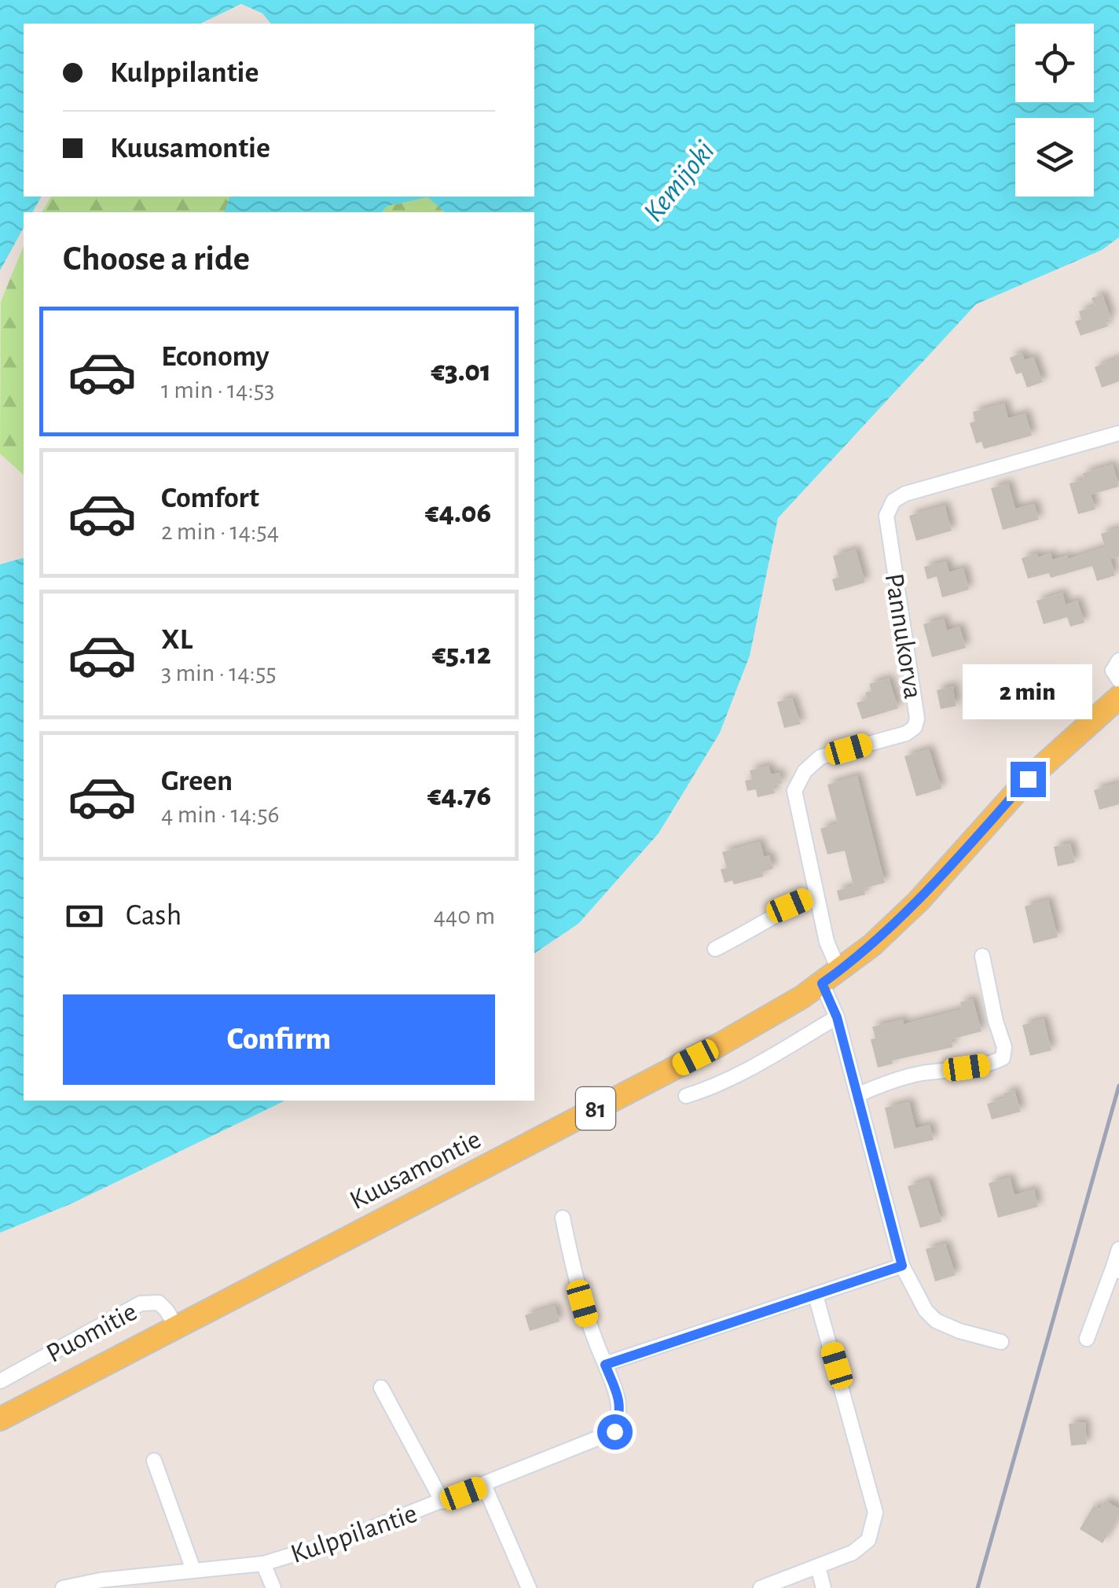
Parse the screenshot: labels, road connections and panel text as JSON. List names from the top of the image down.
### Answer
{
  "streets": {
    "main road": ["81", "Kuusamontie"],
    "street": ["Pannukorva", "Puomitie", "Kulppilantie"]
  },
  "crossings": [
    ["Pannukorva", "Kuusamontie"],
    ["Kuusamontie", "Puomitie"]
  ],
  "water": ["Kemijoki"],
  "page": {
    "banner": ["Kulppilantie", "Kuusamontie"],
    "heading": "Choose a ride",
    "list": [
      {
        "name": "Economy",
        "note": "1 min · 14:53",
        "value": "€3.01"
      },
      {
        "name": "Comfort",
        "note": "2 min · 14:54",
        "value": "€4.06"
      },
      {
        "name": "XL",
        "note": "3 min · 14:55",
        "value": "€5.12"
      },
      {
        "name": "Green",
        "note": "4 min · 14:56",
        "value": "€4.76"
      }
    ],
    "bubble": "2 min",
    "pay": ["Cash", "440 m"],
    "buttons": "Confirm"
  }
}
